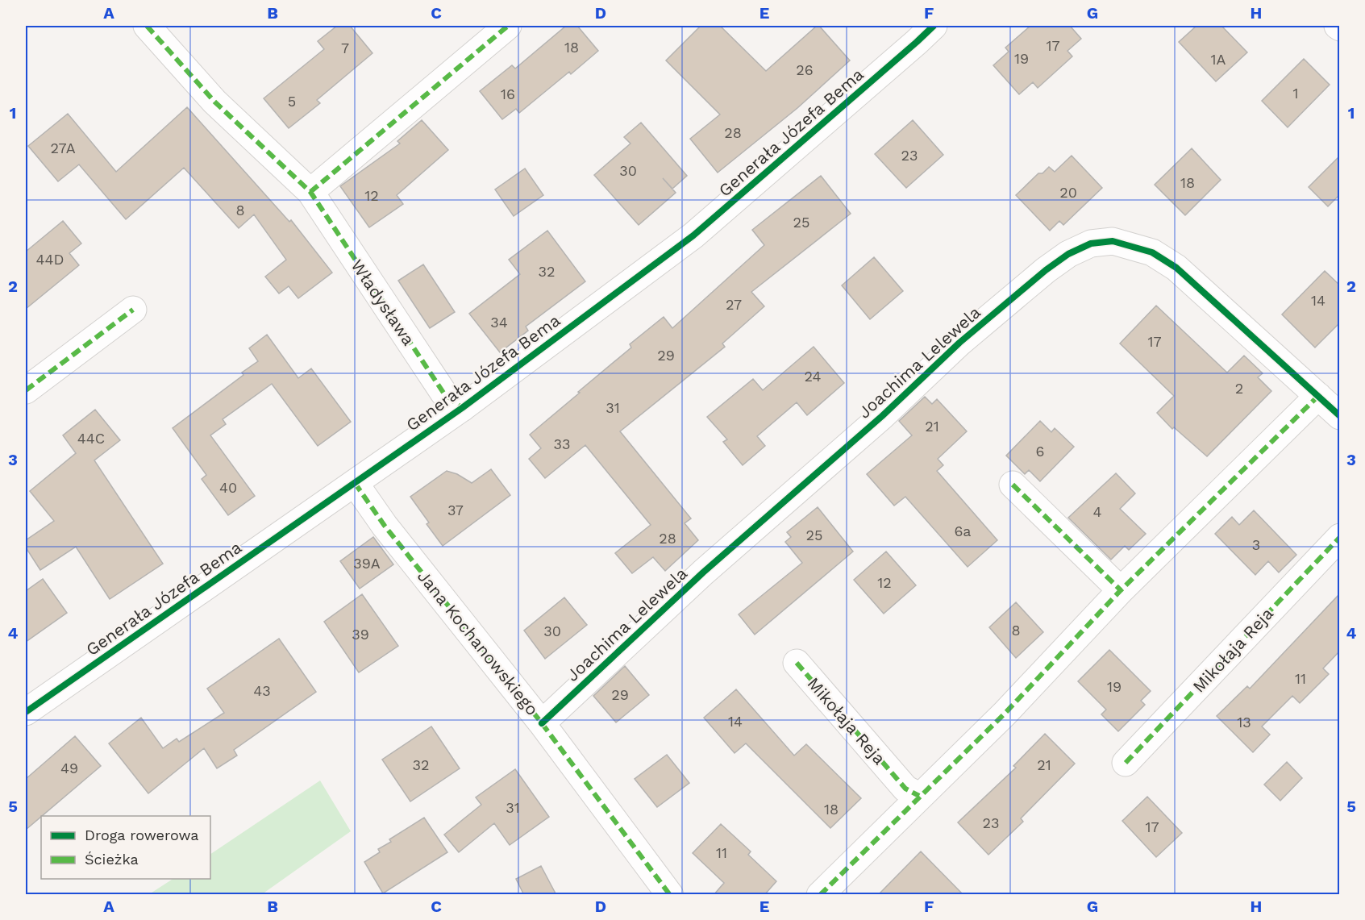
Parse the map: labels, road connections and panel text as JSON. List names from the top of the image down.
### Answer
{
  "streets": {
    "street": [
      "Generała Józefa Bema",
      "Władysława",
      "Joachima Lelewela",
      "Jana Kochanowskiego",
      "Mikołaja Reja"
    ]
  },
  "crossings": [
    ["Generała Józefa Bema", "Władysława"],
    ["Generała Józefa Bema", "Jana Kochanowskiego"],
    ["Joachima Lelewela", "Jana Kochanowskiego"]
  ],
  "house_numbers": [
    "17",
    "18",
    "7",
    "19",
    "1A",
    "26",
    "1",
    "16",
    "5",
    "28",
    "27A",
    "23",
    "30",
    "18",
    "20",
    "12",
    "8",
    "25",
    "44D",
    "32",
    "14",
    "27",
    "34",
    "17",
    "29",
    "24",
    "2",
    "31",
    "21",
    "44C",
    "33",
    "6",
    "40",
    "37",
    "4",
    "6a",
    "25",
    "28",
    "3",
    "39A",
    "12",
    "8",
    "30",
    "39",
    "11",
    "19",
    "43",
    "29",
    "14",
    "13",
    "32",
    "21",
    "49",
    "31",
    "18",
    "23",
    "17",
    "11"
  ],
  "legend": ["Droga rowerowa", "Ścieżka"],
  "grid": {
    "columns": [
      "A",
      "B",
      "C",
      "D",
      "E",
      "F",
      "G",
      "H"
    ],
    "rows": [
      "1",
      "2",
      "3",
      "4",
      "5"
    ]
  }
}
